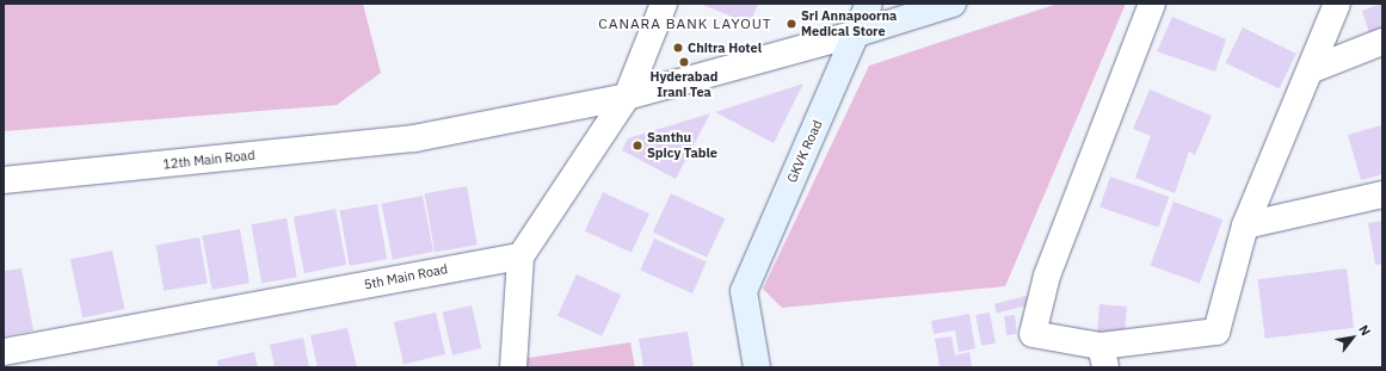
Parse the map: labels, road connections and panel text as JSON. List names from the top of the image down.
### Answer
{
  "streets": {
    "main road": ["GKVK Road"],
    "street": ["12th Main Road", "5th Main Road"]
  },
  "crossings": [
    ["GKVK Road", "12th Main Road"]
  ],
  "districts": ["CANARA BANK LAYOUT"],
  "places": [
    "Sri Annapoorna Medical Store",
    "Chitra Hotel",
    "Hyderabad Irani Tea",
    "Santhu Spicy Table"
  ],
  "north": "top right"
}
